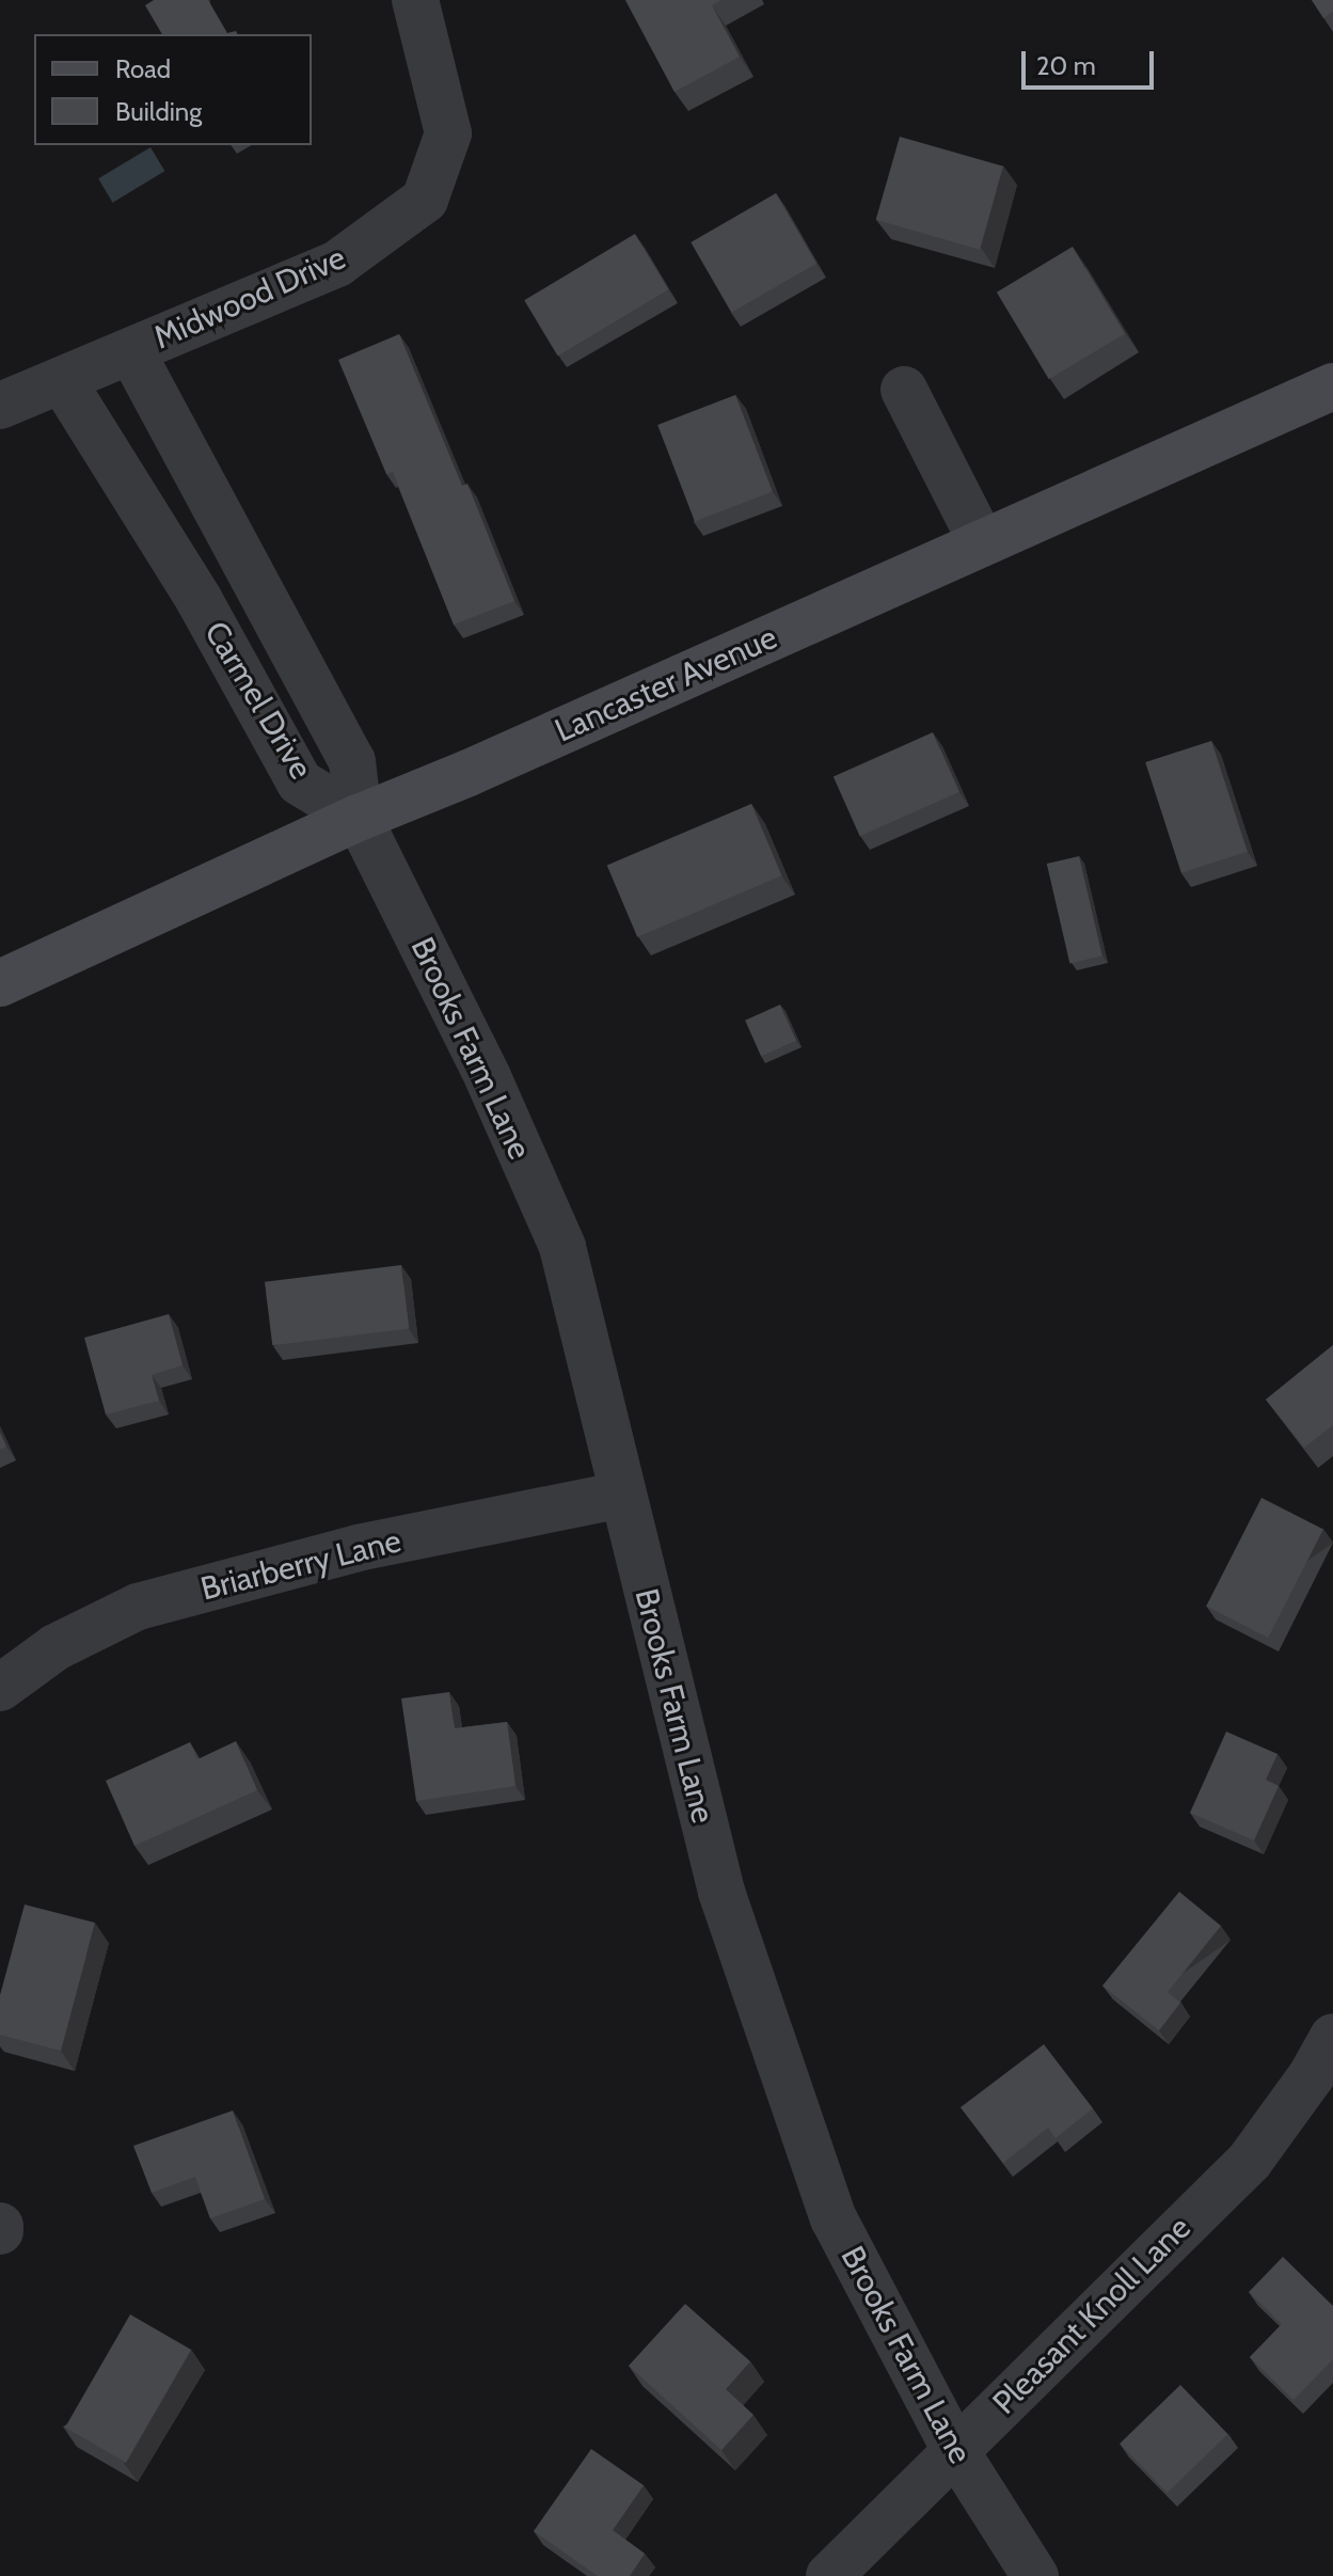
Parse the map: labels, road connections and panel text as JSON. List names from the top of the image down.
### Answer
{
  "streets": {
    "main road": ["Lancaster Avenue"],
    "street": [
      "Midwood Drive",
      "Carmel Drive",
      "Brooks Farm Lane",
      "Briarberry Lane",
      "Pleasant Knoll Lane"
    ]
  },
  "crossings": [
    ["Midwood Drive", "Carmel Drive"],
    ["Lancaster Avenue", "Carmel Drive"],
    ["Lancaster Avenue", "Brooks Farm Lane"],
    ["Carmel Drive", "Brooks Farm Lane"],
    ["Brooks Farm Lane", "Briarberry Lane"],
    ["Brooks Farm Lane", "Pleasant Knoll Lane"]
  ],
  "legend": ["Road", "Building"],
  "scale_bar": "20 m"
}
